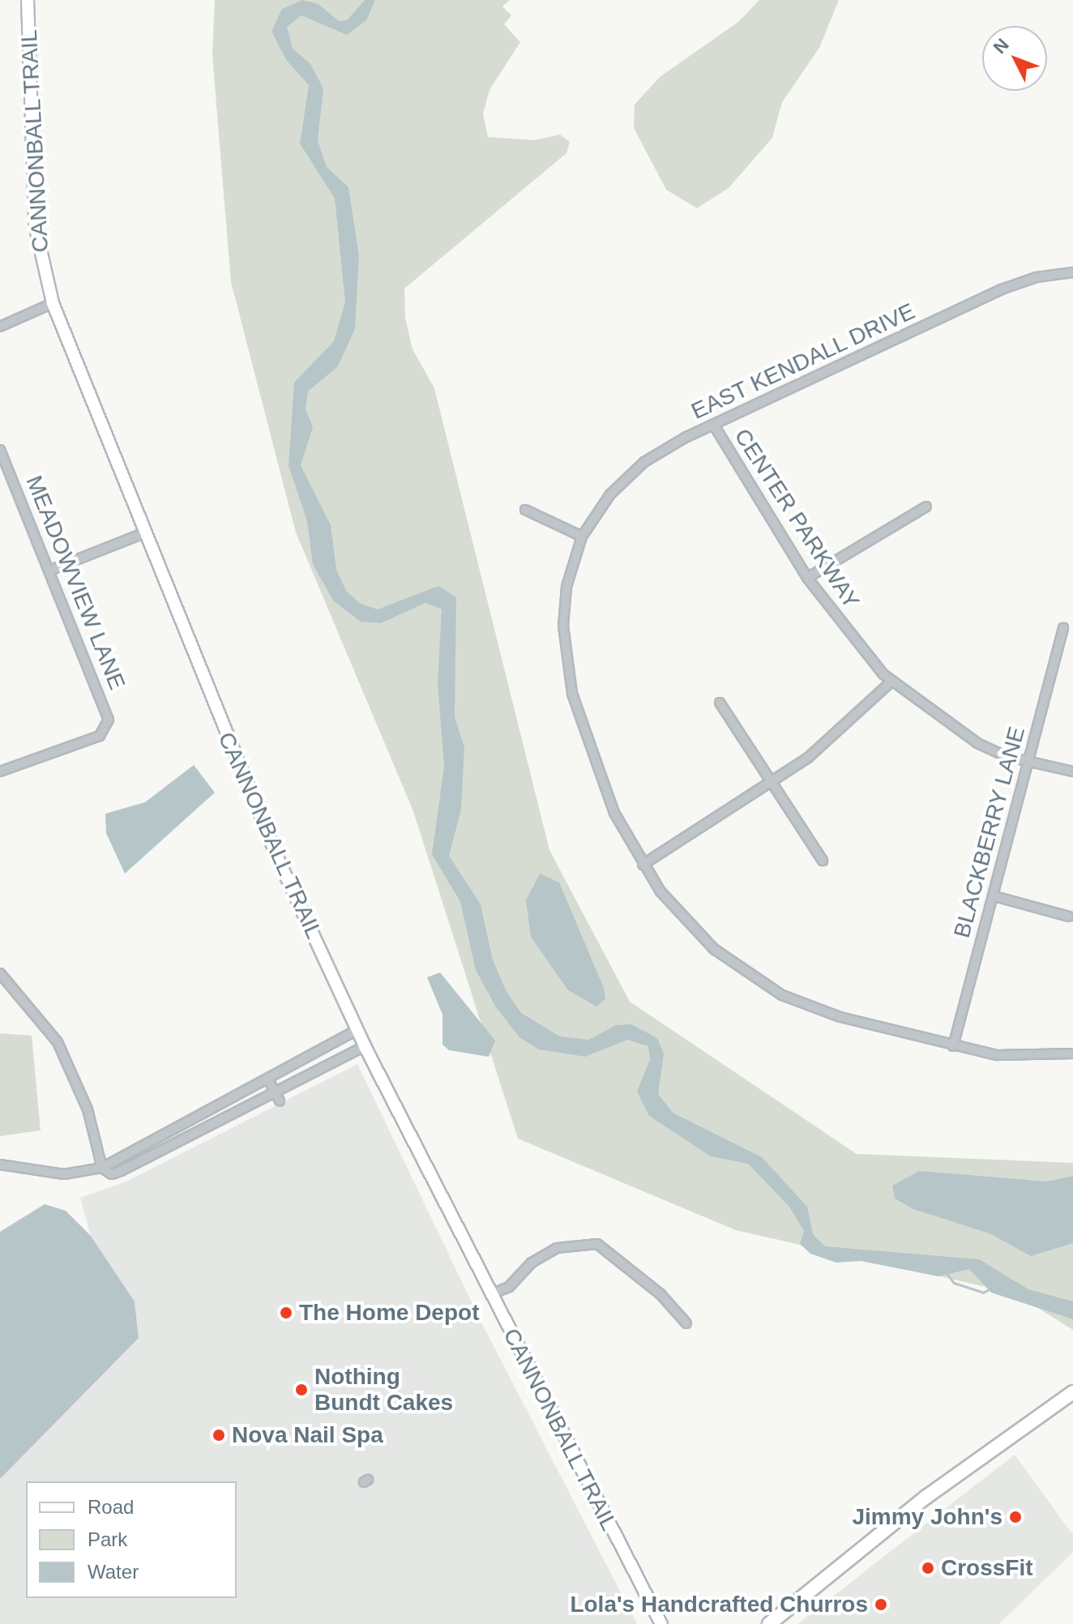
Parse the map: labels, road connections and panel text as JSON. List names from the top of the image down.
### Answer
{
  "streets": {
    "main road": ["CANNONBALL TRAIL"],
    "street": [
      "EAST KENDALL DRIVE",
      "CENTER PARKWAY",
      "MEADOWVIEW LANE",
      "BLACKBERRY LANE"
    ]
  },
  "crossings": [
    ["EAST KENDALL DRIVE", "CENTER PARKWAY"],
    ["CENTER PARKWAY", "BLACKBERRY LANE"]
  ],
  "places": [
    "The Home Depot",
    "Nothing Bundt Cakes",
    "Nova Nail Spa",
    "Jimmy John's",
    "CrossFit",
    "Lola's Handcrafted Churros"
  ],
  "legend": ["Road", "Park", "Water"],
  "north": "top left"
}
